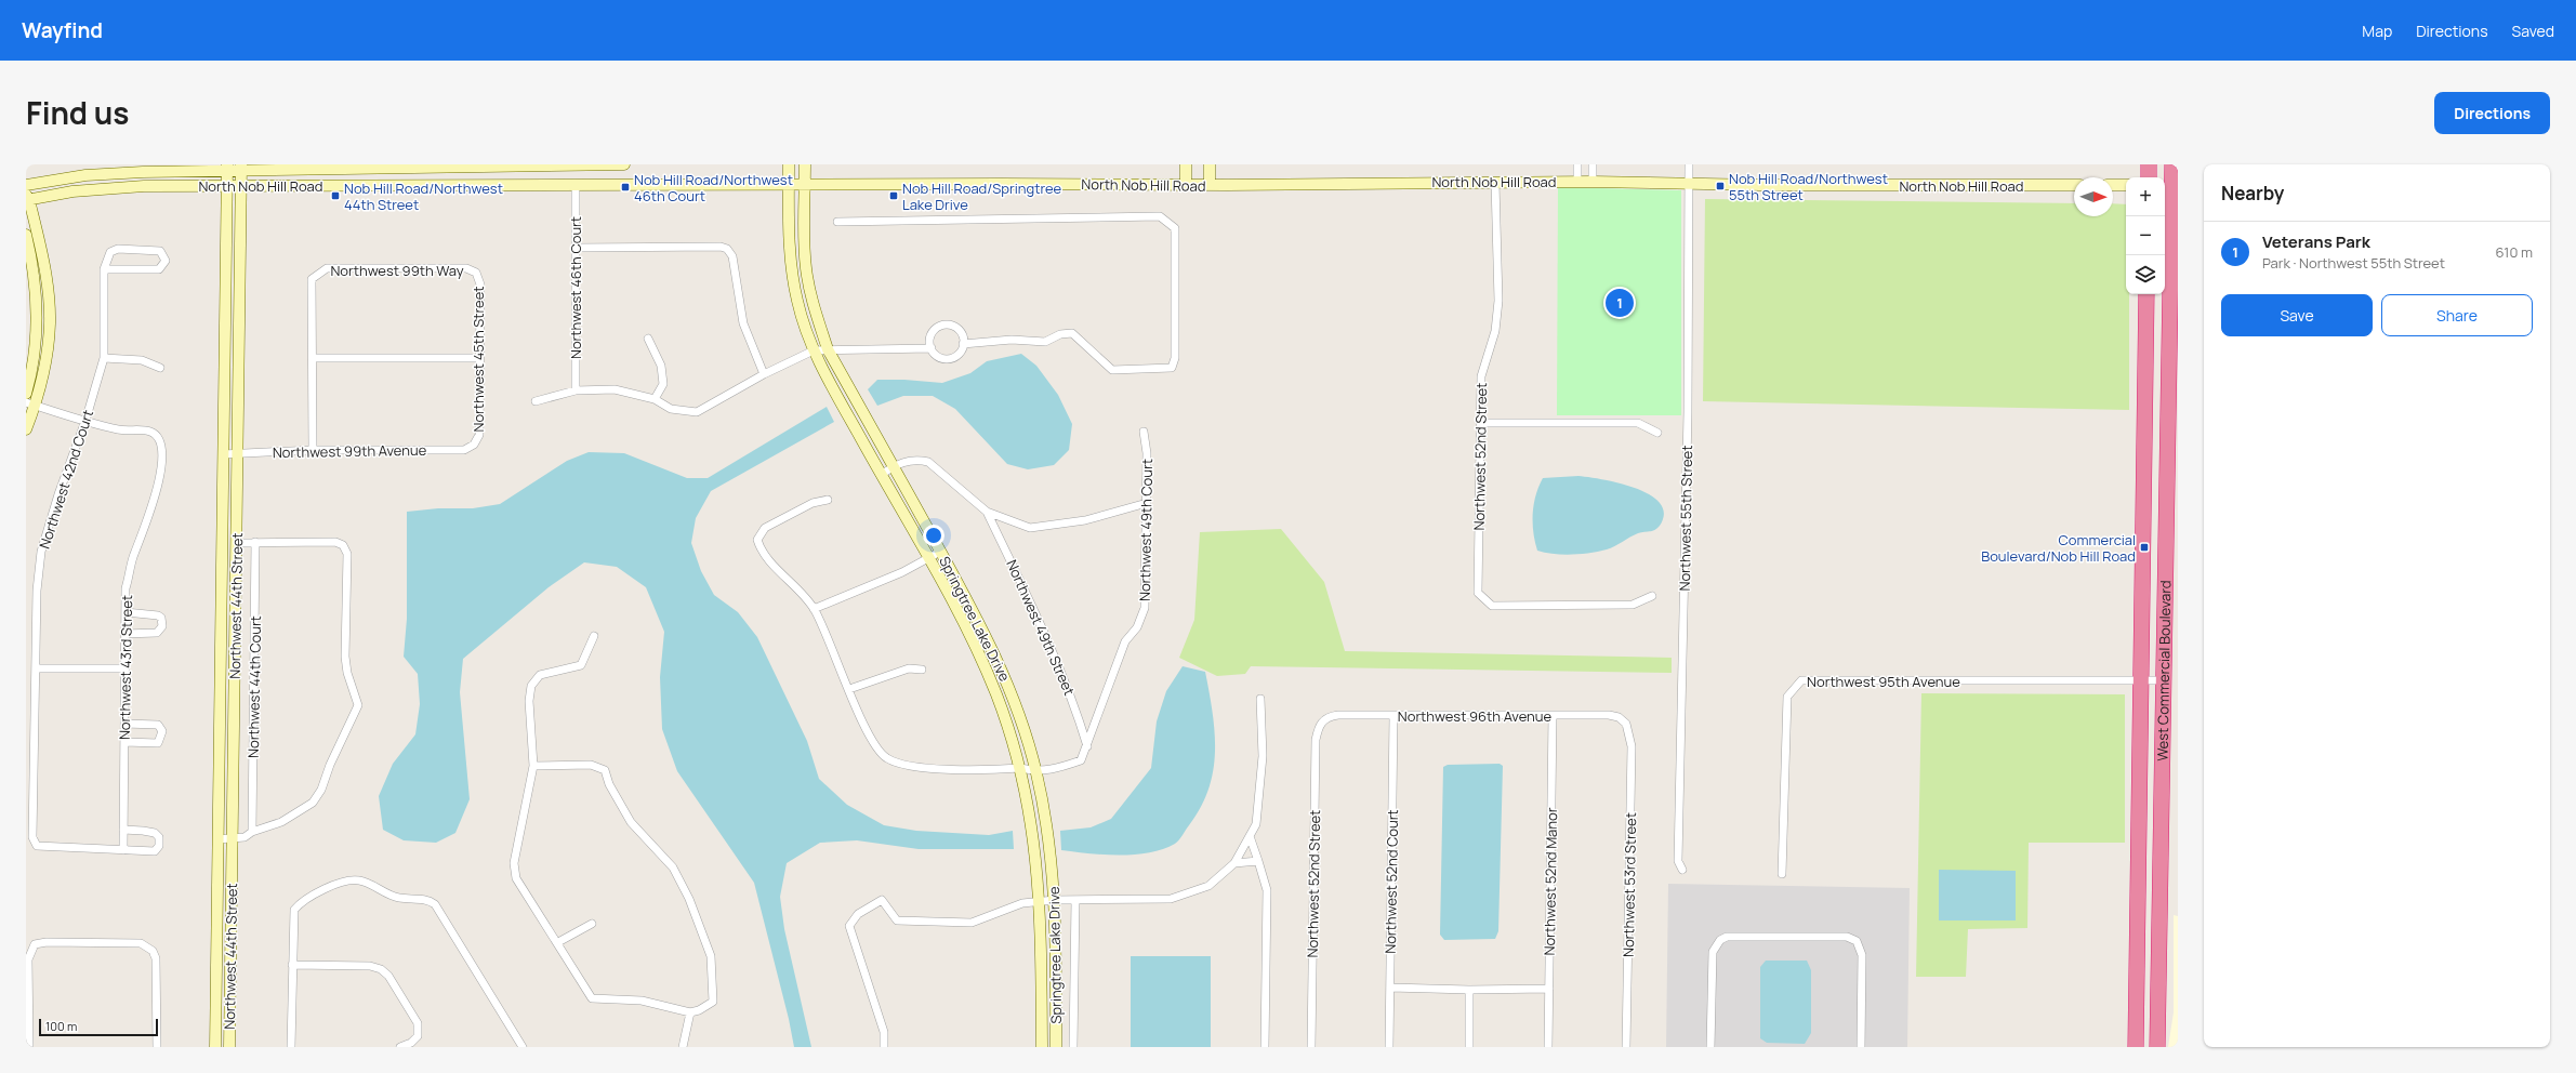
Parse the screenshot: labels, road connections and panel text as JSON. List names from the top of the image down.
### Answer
{
  "streets": {
    "highway": ["West Commercial Boulevard"],
    "street": [
      "North Nob Hill Road",
      "Northwest 99th Way",
      "Northwest 46th Court",
      "Northwest 45th Street",
      "Northwest 99th Avenue",
      "Northwest 52nd Street",
      "Northwest 42nd Court",
      "Northwest 55th Street",
      "Northwest 49th Court",
      "Northwest 44th Street",
      "Springtree Lake Drive",
      "Northwest 49th Street",
      "Northwest 43rd Street",
      "Northwest 95th Avenue",
      "Northwest 44th Court",
      "Northwest 96th Avenue",
      "Northwest 52nd Court",
      "Northwest 52nd Manor",
      "Northwest 53rd Street"
    ]
  },
  "crossings": [
    ["North Nob Hill Road", "Northwest 46th Court"],
    ["North Nob Hill Road", "Northwest 52nd Street"],
    ["North Nob Hill Road", "Northwest 55th Street"],
    ["North Nob Hill Road", "Northwest 44th Street"],
    ["North Nob Hill Road", "Springtree Lake Drive"],
    ["Northwest 99th Way", "Northwest 45th Street"],
    ["Northwest 45th Street", "Northwest 99th Avenue"],
    ["Northwest 99th Avenue", "Northwest 44th Street"],
    ["Northwest 52nd Street", "Northwest 96th Avenue"],
    ["Northwest 42nd Court", "Northwest 43rd Street"],
    ["Northwest 49th Court", "Springtree Lake Drive"],
    ["Northwest 49th Court", "Northwest 49th Street"],
    ["West Commercial Boulevard", "Northwest 95th Avenue"],
    ["Northwest 96th Avenue", "Northwest 52nd Court"],
    ["Northwest 96th Avenue", "Northwest 52nd Manor"],
    ["Northwest 96th Avenue", "Northwest 53rd Street"]
  ],
  "places": {
    "transit": [
      "Nob Hill Road/Northwest 55th Street",
      "Nob Hill Road/Northwest 46th Court",
      "Nob Hill Road/Northwest 44th Street",
      "Nob Hill Road/Springtree Lake Drive",
      "Commercial Boulevard/Nob Hill Road"
    ]
  },
  "scale_bar": "100 m",
  "north": "right",
  "page": {
    "header": "Wayfind",
    "nav": ["Map", "Directions", "Saved"],
    "title": "Find us",
    "buttons": [
      "Directions",
      ["Save", "Share"]
    ],
    "heading": "Nearby",
    "map_buttons": ["+", "−"],
    "list": [
      {
        "mark": "1",
        "name": "Veterans Park",
        "note": "Park · Northwest 55th Street",
        "value": "610 m"
      }
    ],
    "pins": "1",
    "scale": "100 m"
  }
}
